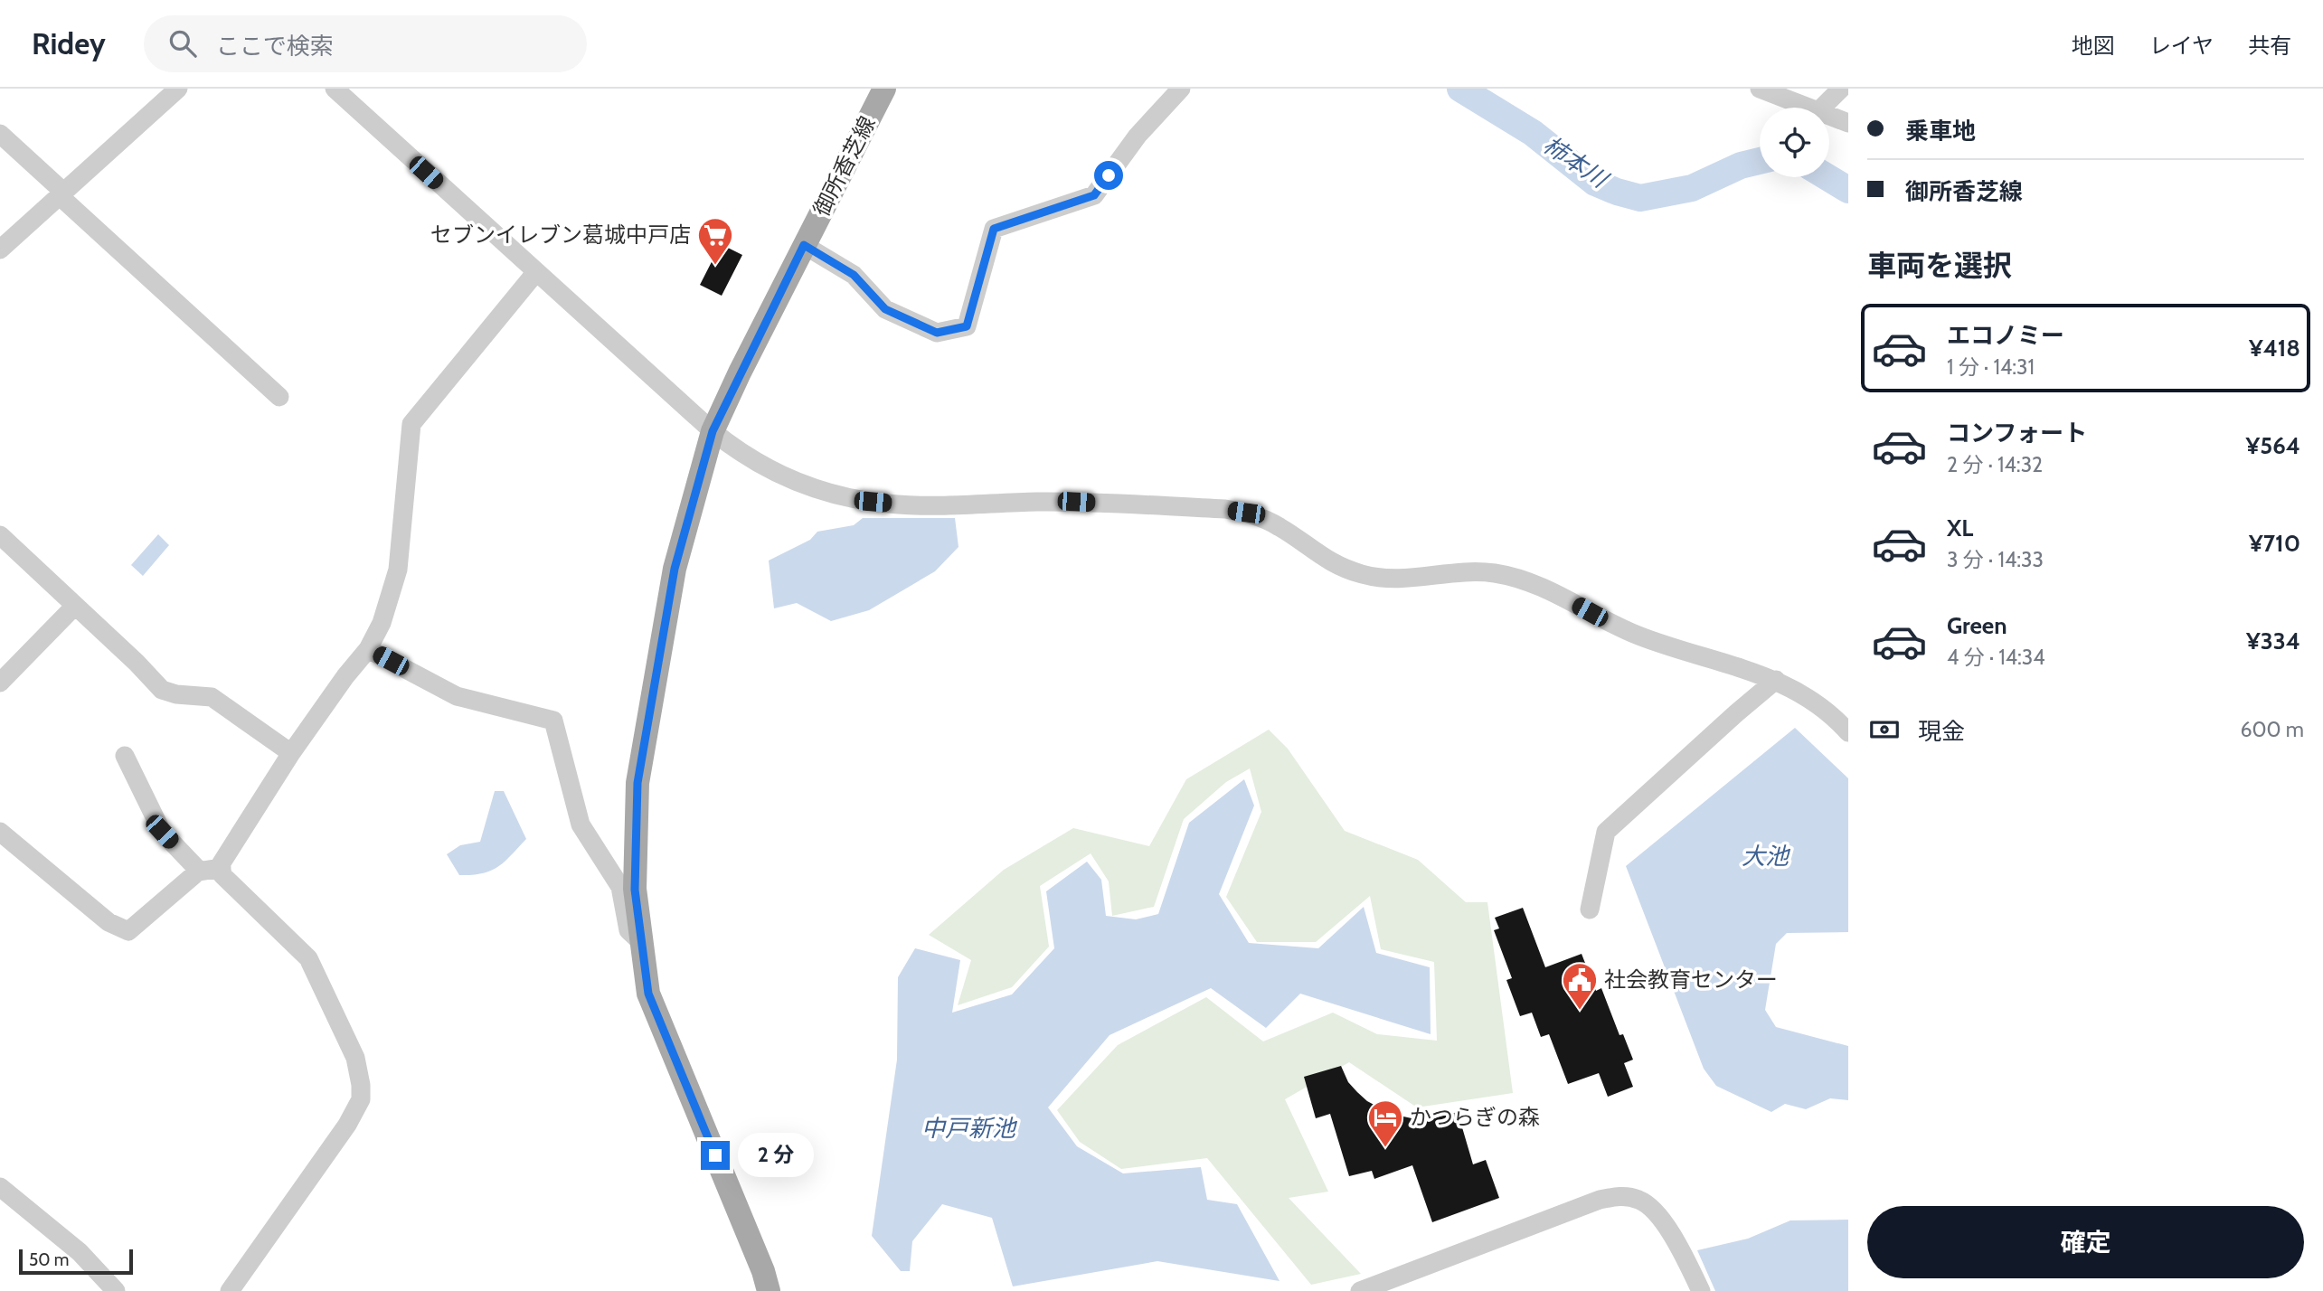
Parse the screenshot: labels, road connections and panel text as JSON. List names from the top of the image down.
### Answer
{
  "streets": {
    "main road": ["御所香芝線"]
  },
  "water": ["柿本川", "大池", "中戸新池"],
  "places": {
    "supermarket": ["セブンイレブン葛城中戸店"],
    "public building": ["社会教育センター"],
    "hotel": ["かつらぎの森"]
  },
  "scale_bar": "50 m",
  "page": {
    "header": "Ridey",
    "search": "ここで検索",
    "nav": ["地図", "レイヤ", "共有"],
    "banner": ["乗車地", "御所香芝線"],
    "heading": "車両を選択",
    "list": [
      {
        "name": "エコノミー",
        "note": "1 分 · 14:31",
        "value": "¥418"
      },
      {
        "name": "コンフォート",
        "note": "2 分 · 14:32",
        "value": "¥564"
      },
      {
        "name": "XL",
        "note": "3 分 · 14:33",
        "value": "¥710"
      },
      {
        "name": "Green",
        "note": "4 分 · 14:34",
        "value": "¥334"
      }
    ],
    "pay": ["現金", "600 m"],
    "bubble": "2 分",
    "buttons": "確定",
    "scale": "50 m"
  }
}
